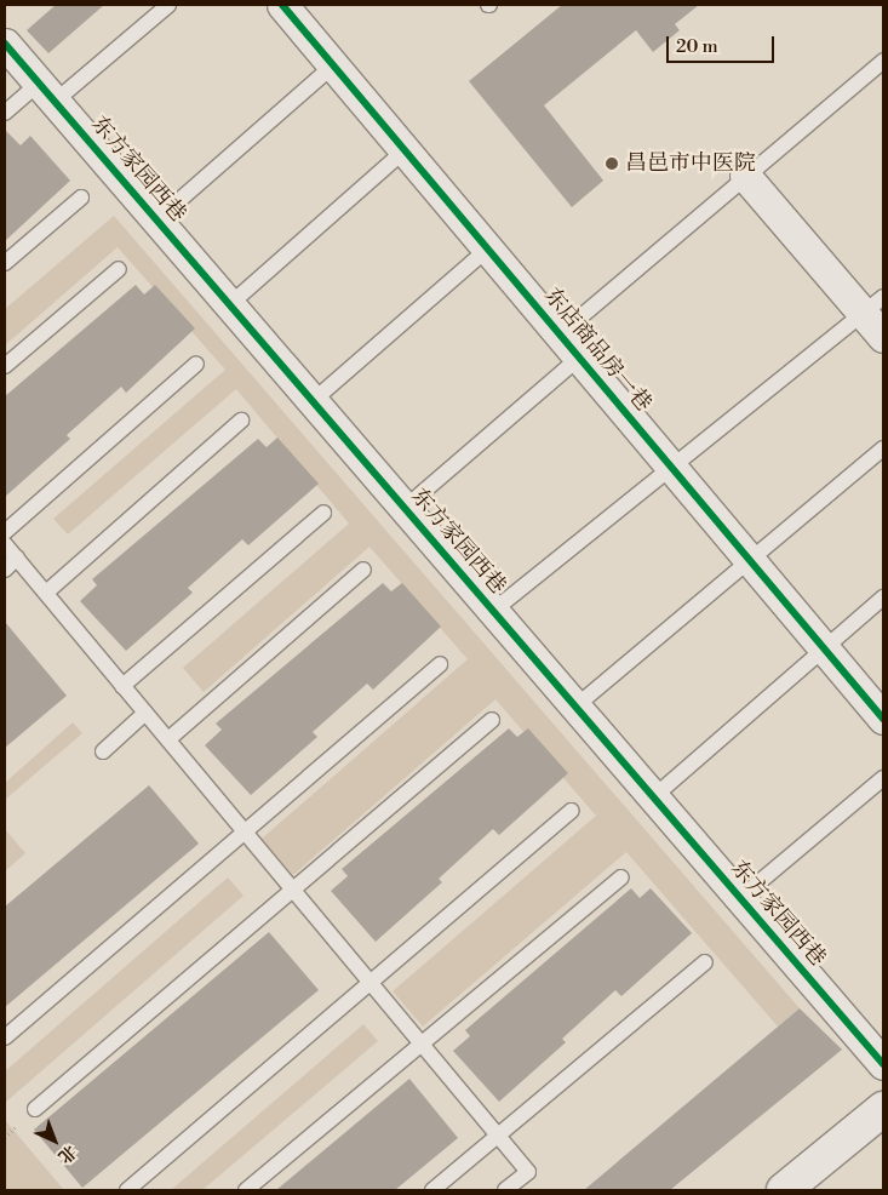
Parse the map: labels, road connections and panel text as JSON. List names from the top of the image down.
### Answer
{
  "streets": {
    "street": ["东方家园西巷", "东店商品房一巷"]
  },
  "places": ["昌邑市中医院"],
  "scale_bar": "20 m",
  "north": "bottom right"
}
